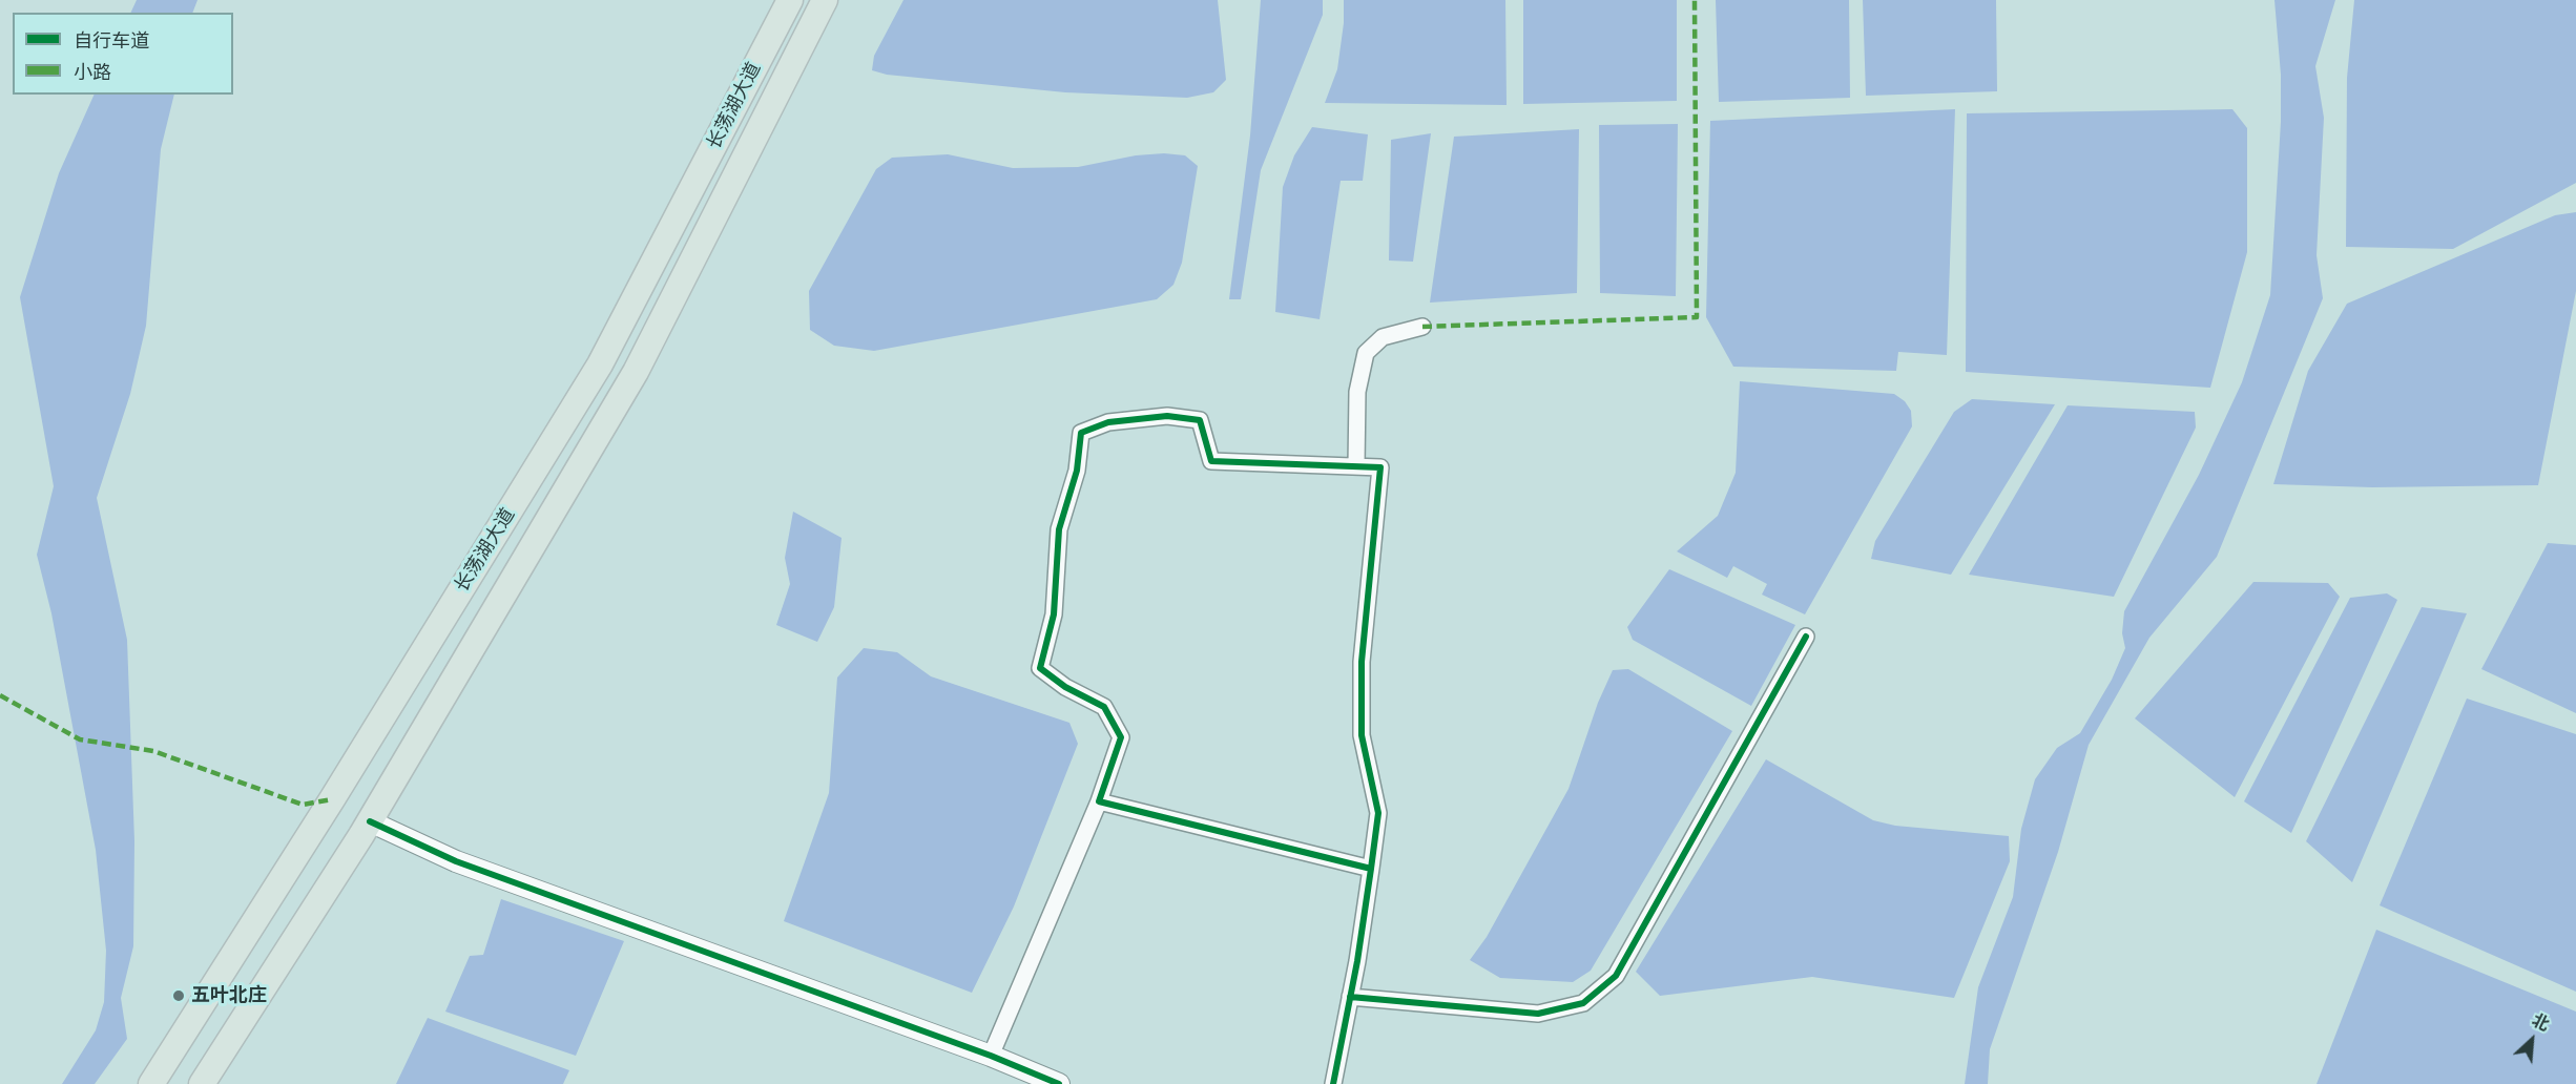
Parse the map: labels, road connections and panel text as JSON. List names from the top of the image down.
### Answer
{
  "streets": {
    "main road": ["长荡湖大道"]
  },
  "places": ["五叶北庄"],
  "legend": ["自行车道", "小路"],
  "north": "top right"
}
